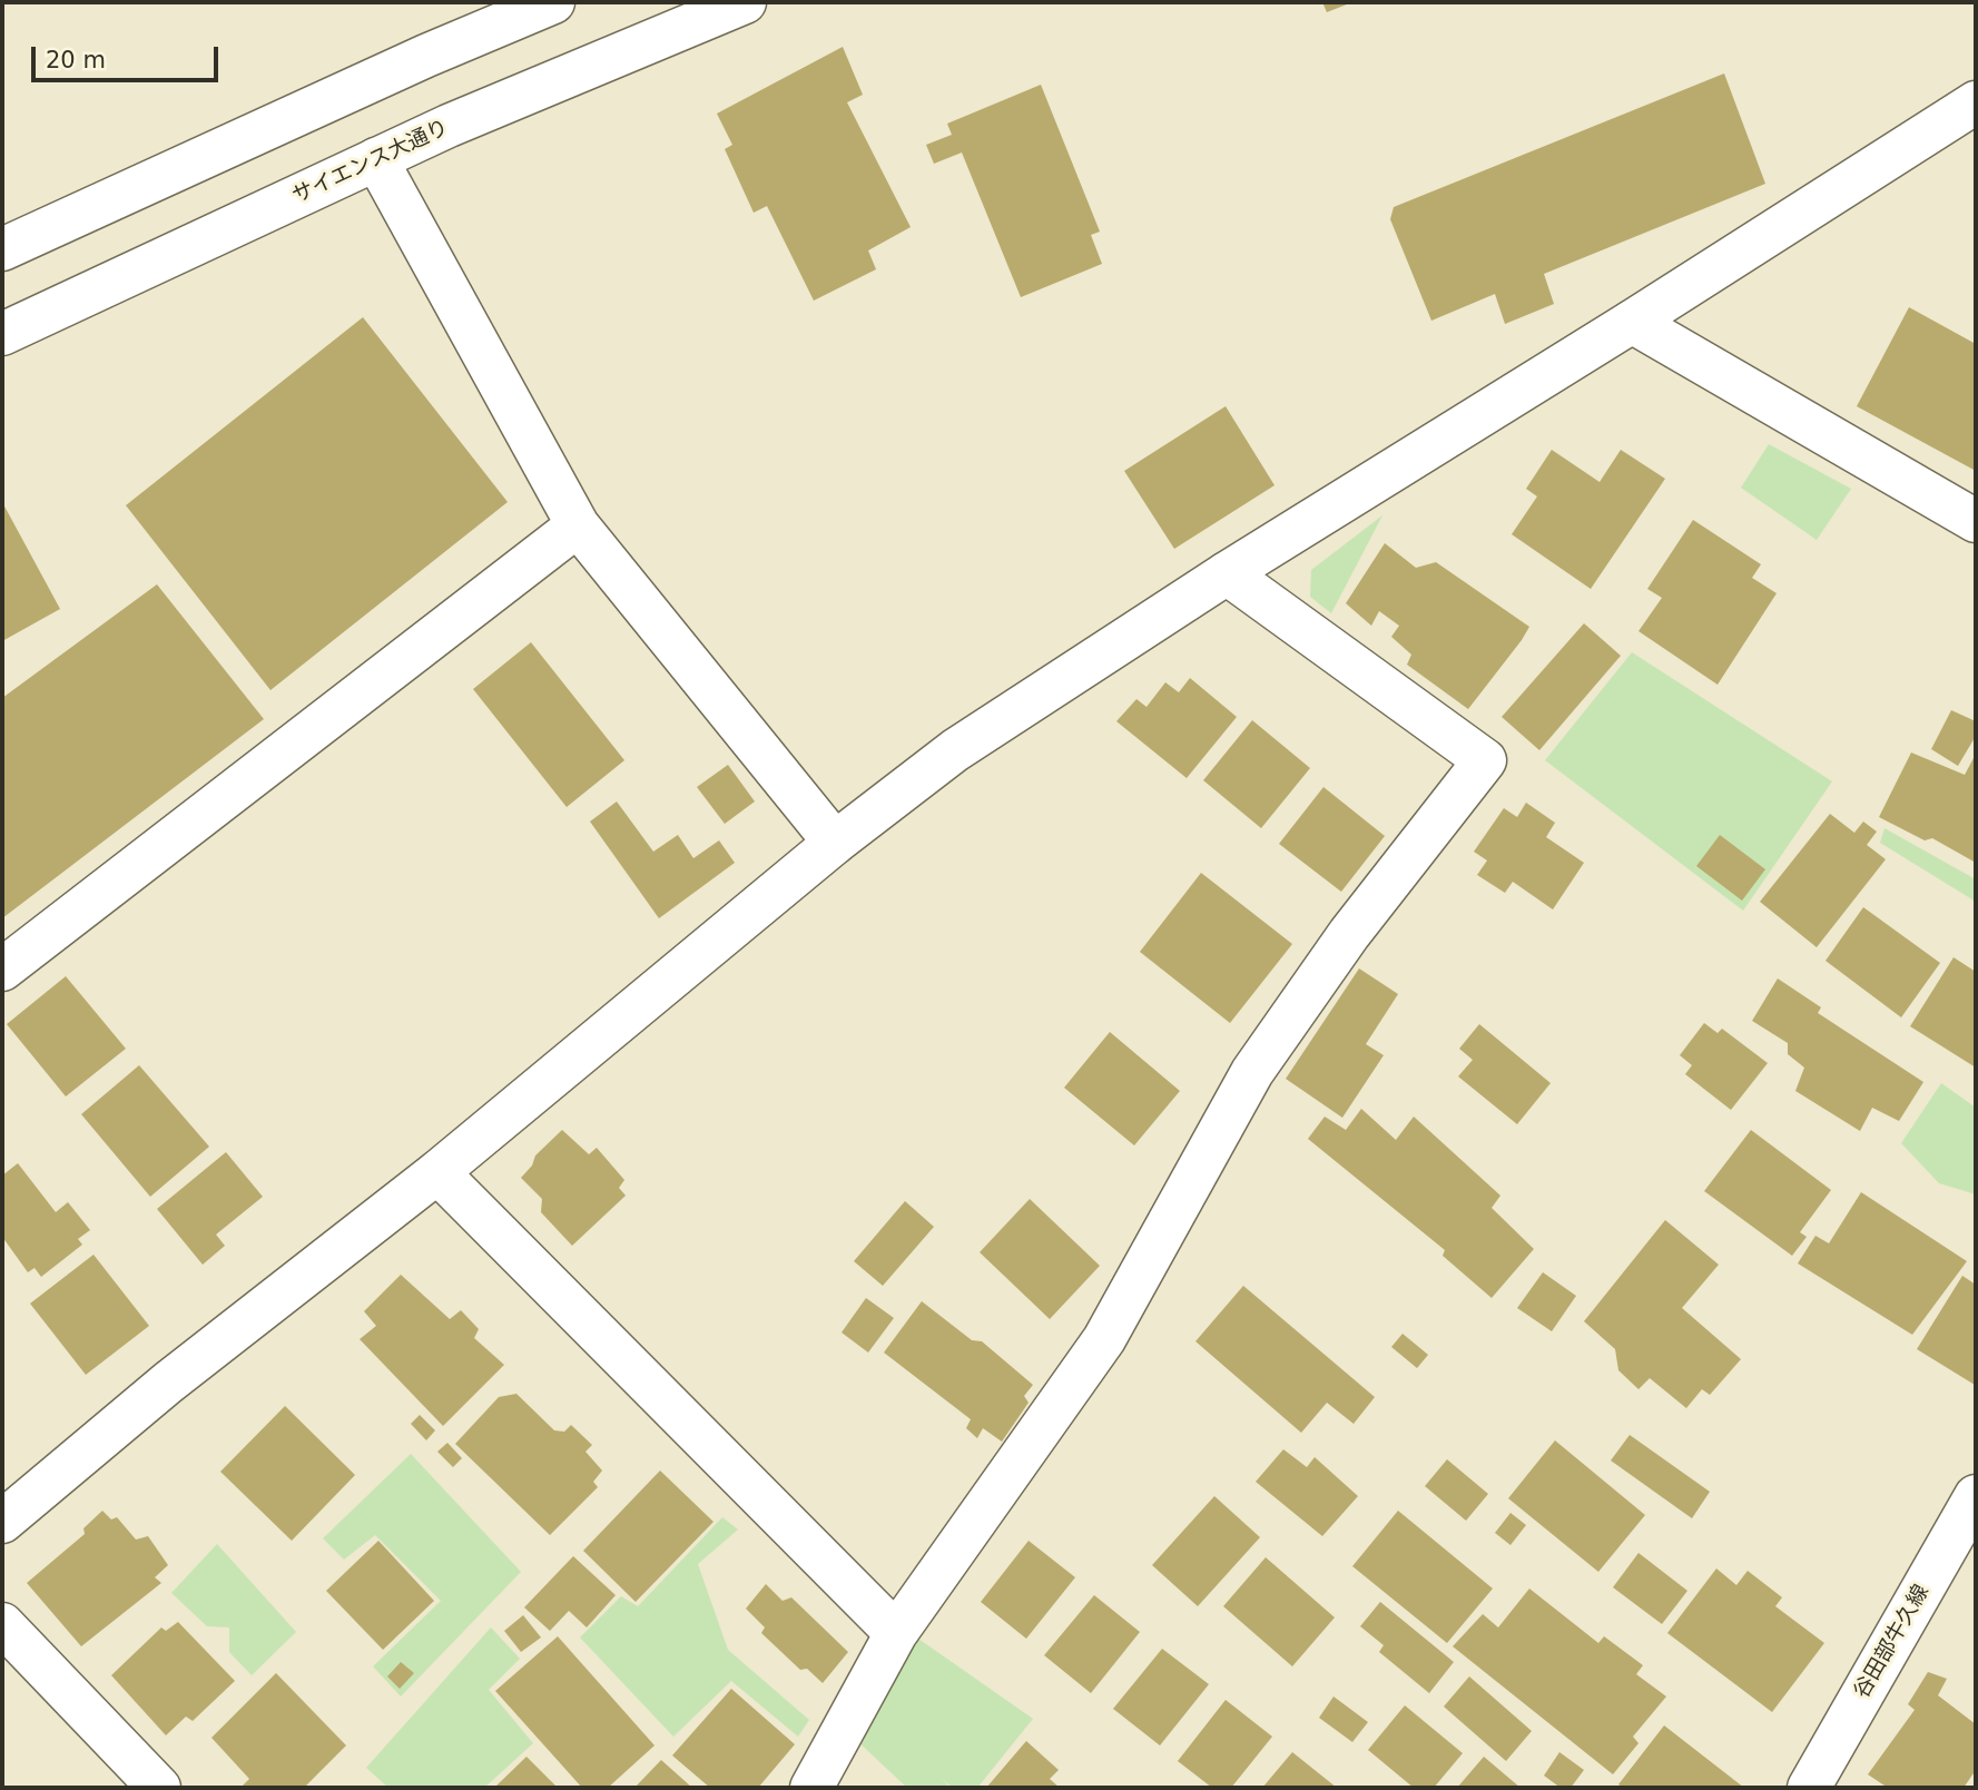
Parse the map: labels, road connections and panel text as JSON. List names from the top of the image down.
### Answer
{
  "streets": {
    "street": ["サイエンス大通り", "谷田部牛久線"]
  },
  "scale_bar": "20 m"
}
